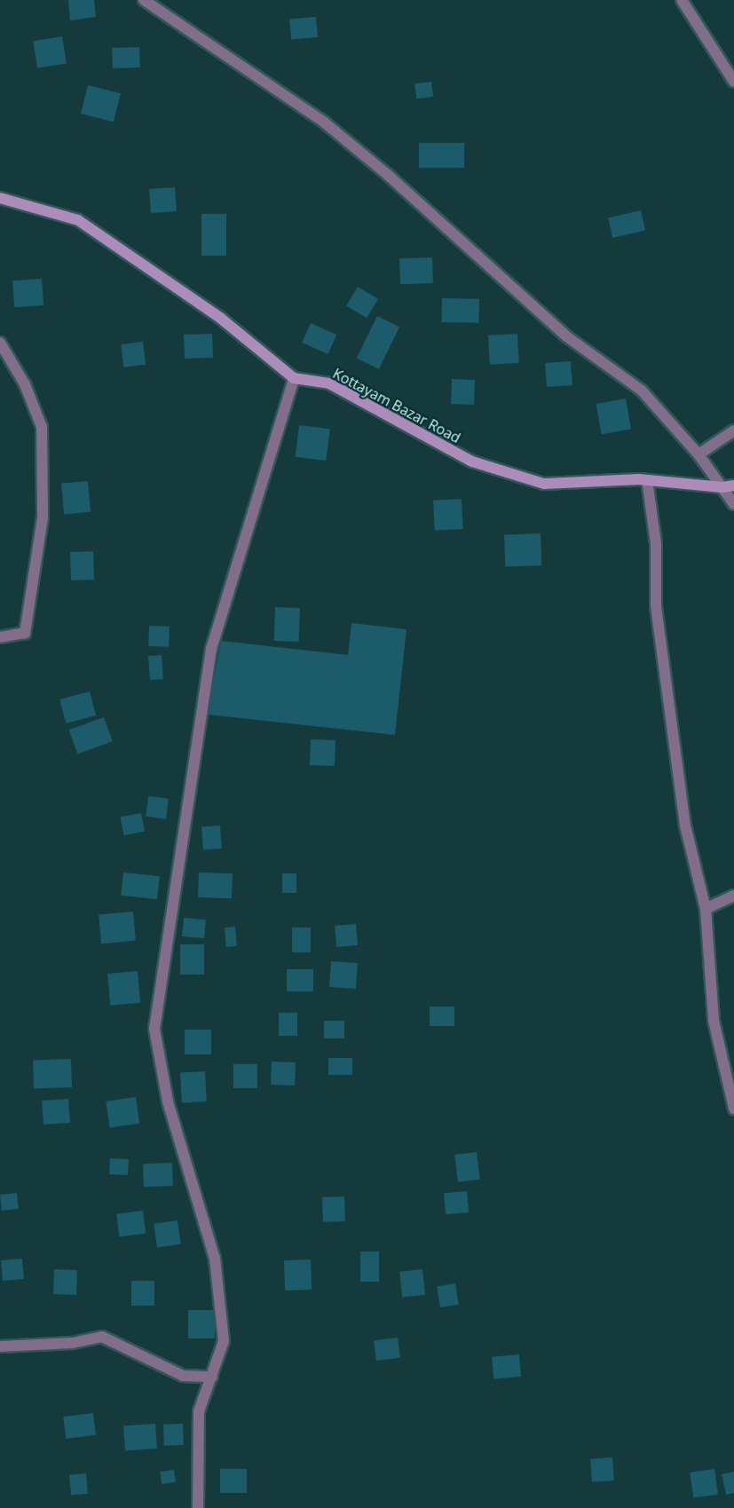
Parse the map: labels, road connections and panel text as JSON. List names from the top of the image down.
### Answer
{
  "streets": {
    "main road": ["Kottayam Bazar Road"]
  }
}
